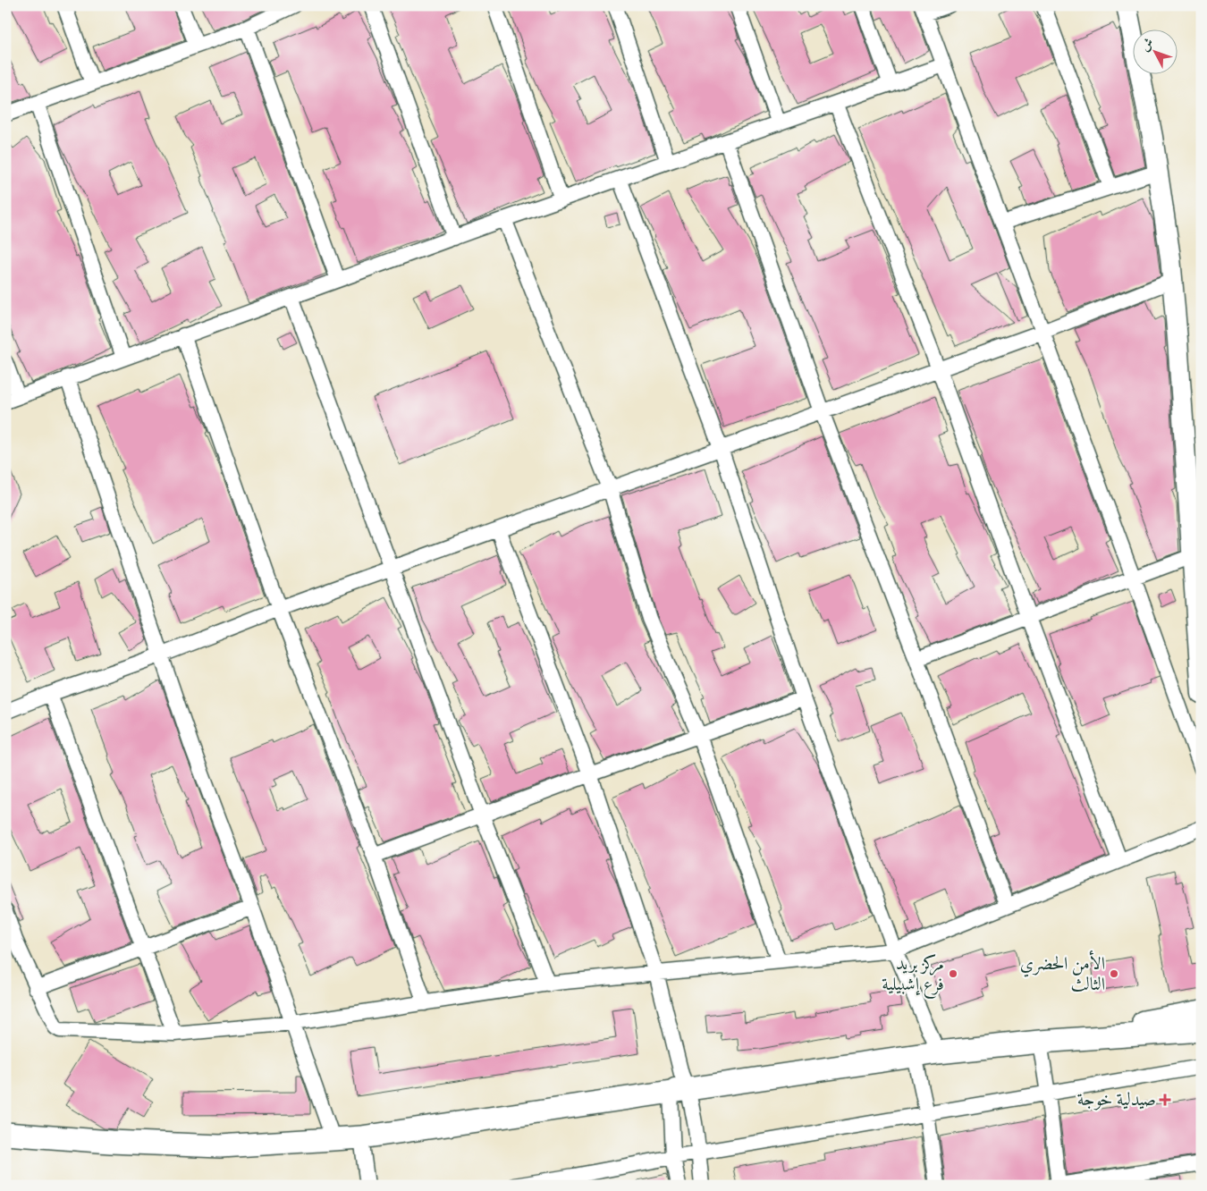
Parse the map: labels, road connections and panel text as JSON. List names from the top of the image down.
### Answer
{
  "places": {
    "other": ["مركز بريد فرع إشبيلية", "الأمن الحضري الثالث"],
    "health": ["صيدلية خوجة"]
  },
  "north": "top left"
}
